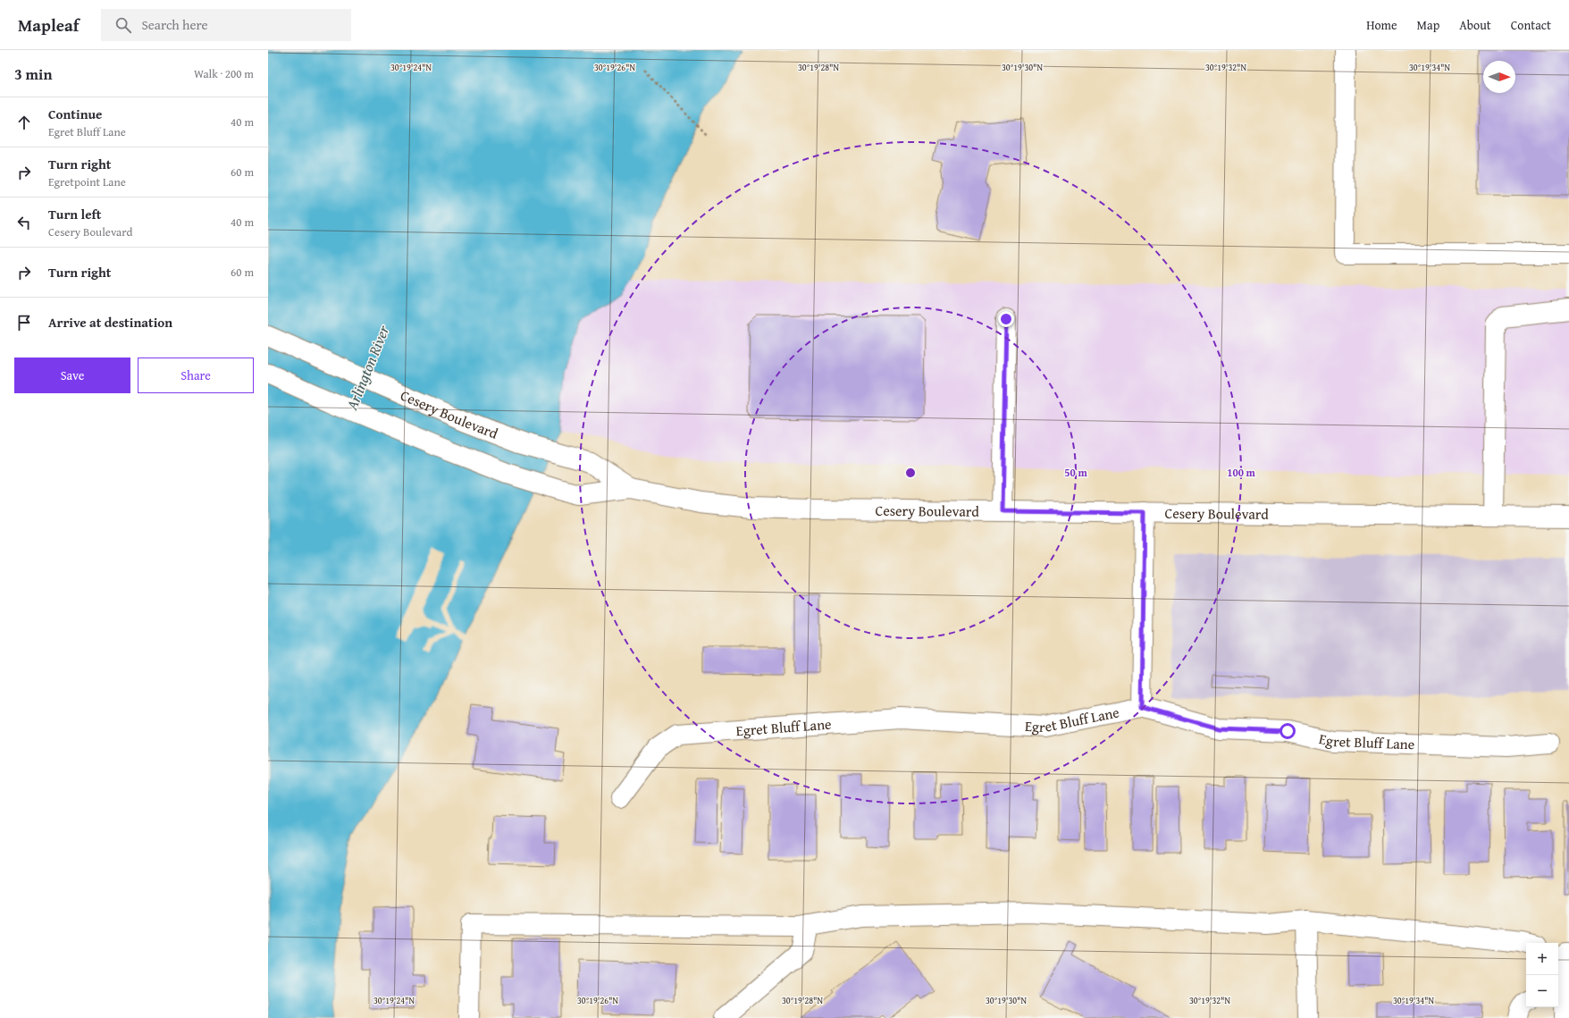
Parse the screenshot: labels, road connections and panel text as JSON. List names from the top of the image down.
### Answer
{
  "streets": {
    "street": ["Cesery Boulevard", "Egret Bluff Lane"]
  },
  "water": ["Arlington River"],
  "north": "right",
  "page": {
    "header": "Mapleaf",
    "search": "Search here",
    "nav": [
      "Home",
      "Map",
      "About",
      "Contact"
    ],
    "heading": ["3 min", "Walk · 200 m"],
    "list": [
      ["Continue", "Egret Bluff Lane", "40 m"],
      ["Turn right", "Egretpoint Lane", "60 m"],
      ["Turn left", "Cesery Boulevard", "40 m"],
      ["Turn right", "60 m"],
      "Arrive at destination"
    ],
    "buttons": ["Save", "Share"],
    "map_buttons": ["+", "−"]
  },
  "coordinates": [
    "30°19'24\"N",
    "30°19'26\"N",
    "30°19'28\"N",
    "30°19'30\"N",
    "30°19'32\"N",
    "30°19'34\"N"
  ],
  "rings": ["50 m", "100 m"]
}
